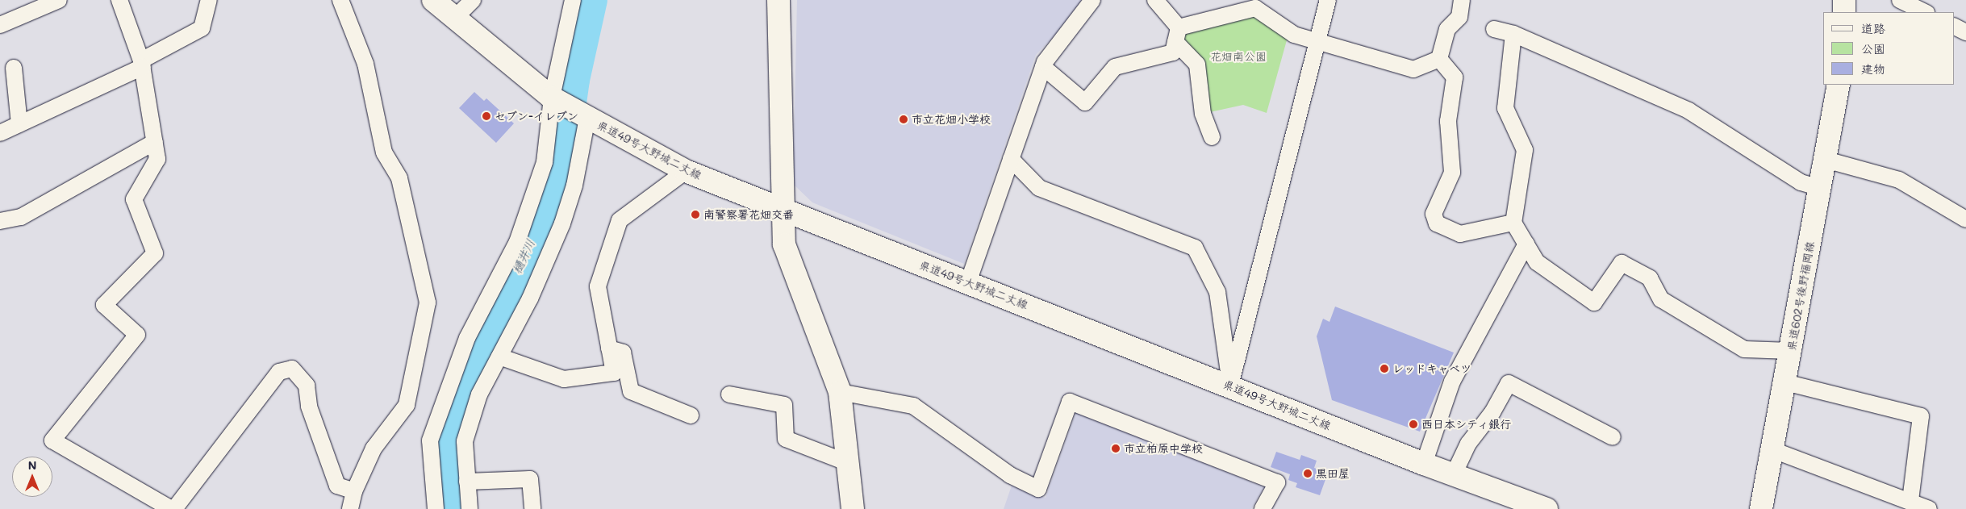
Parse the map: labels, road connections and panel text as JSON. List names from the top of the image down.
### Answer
{
  "streets": {
    "main road": ["県道49号大野城二丈線", "県道602号後野福岡線"]
  },
  "water": ["樋井川"],
  "parks": ["花畑南公園"],
  "places": [
    "セブン-イレブン",
    "市立花畑小学校",
    "南警察署花畑交番",
    "レッドキャベツ",
    "西日本シティ銀行",
    "市立柏原中学校",
    "黒田屋"
  ],
  "legend": ["道路", "公園", "建物"],
  "north": "top"
}
